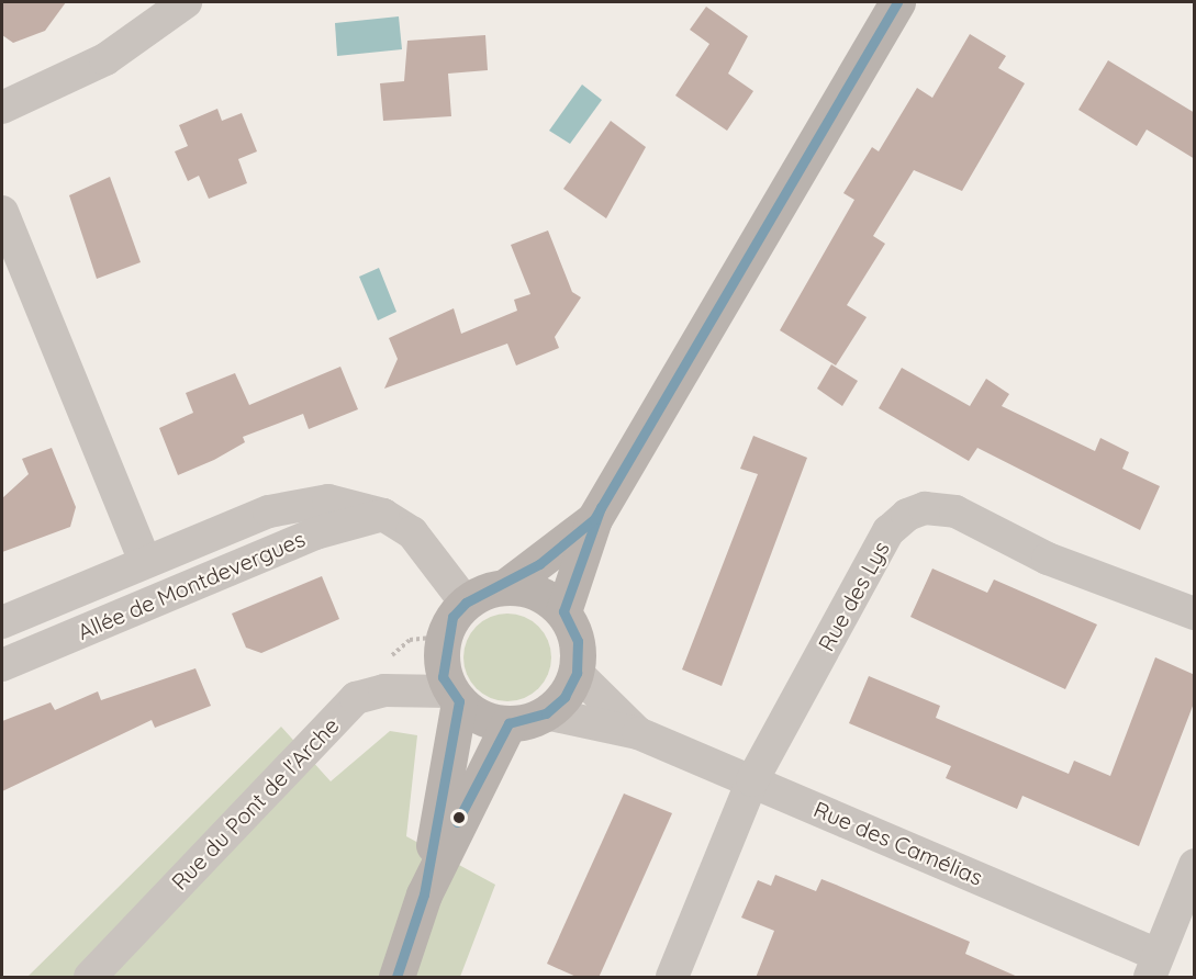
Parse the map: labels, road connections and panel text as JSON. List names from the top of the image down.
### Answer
{
  "streets": {
    "street": [
      "Allée de Montdevergues",
      "Rue des Lys",
      "Rue du Pont de l'Arche",
      "Rue des Camélias"
    ]
  },
  "crossings": [
    ["Allée de Montdevergues", "Rue du Pont de l'Arche"],
    ["Allée de Montdevergues", "Rue des Camélias"],
    ["Rue des Lys", "Rue des Camélias"],
    ["Rue du Pont de l'Arche", "Rue des Camélias"]
  ]
}
